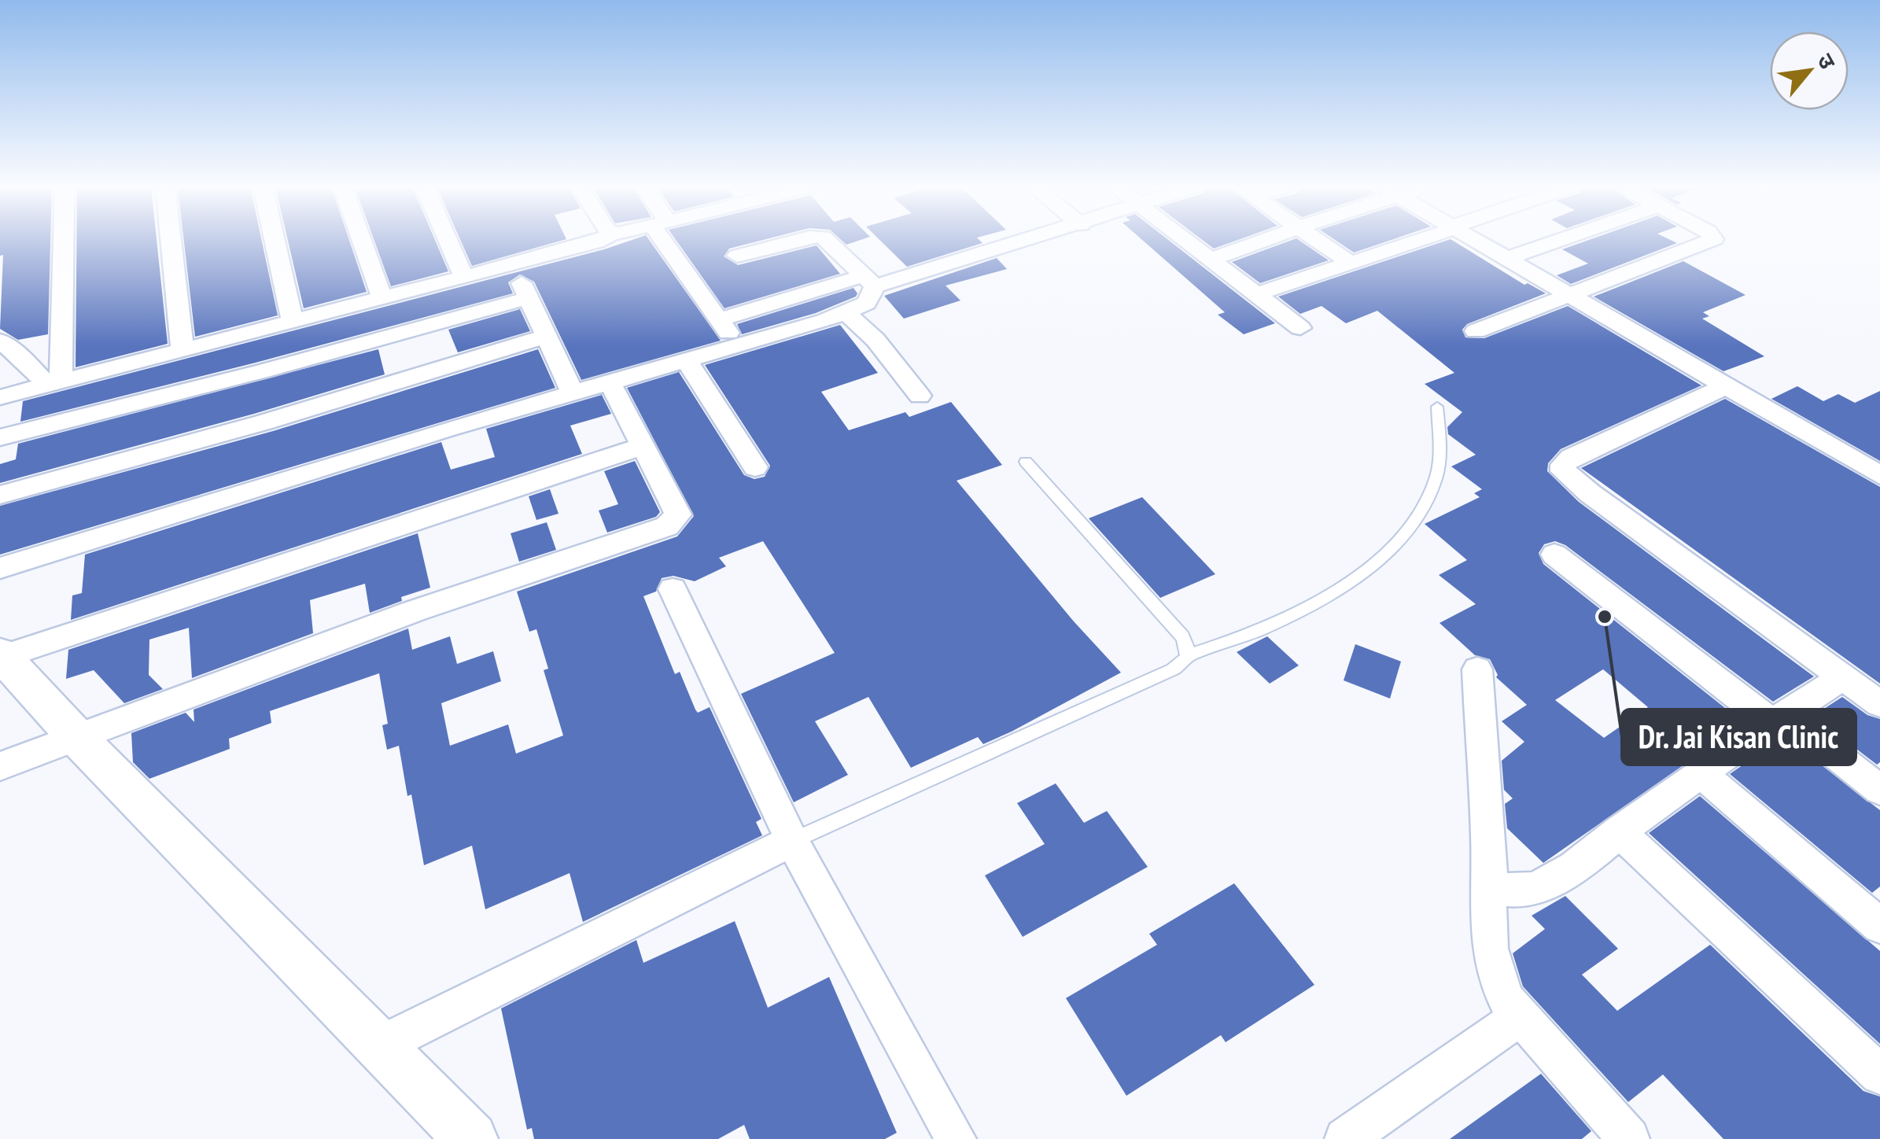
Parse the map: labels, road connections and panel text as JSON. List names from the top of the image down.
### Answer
{
  "places": ["Dr. Jai Kisan Clinic"],
  "north": "top right"
}
